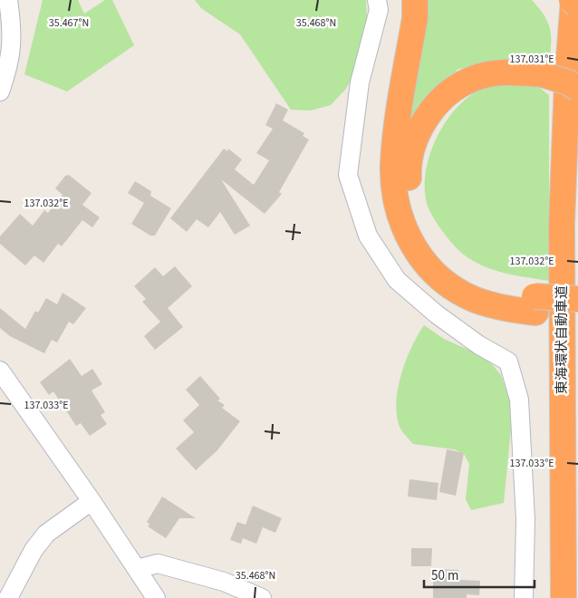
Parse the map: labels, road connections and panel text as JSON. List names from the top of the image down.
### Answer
{
  "streets": {
    "highway": ["東海環状自動車道"]
  },
  "scale_bar": "50 m",
  "coordinates": [
    "35.467°N",
    "35.468°N",
    "137.031°E",
    "137.032°E",
    "137.033°E"
  ]
}
